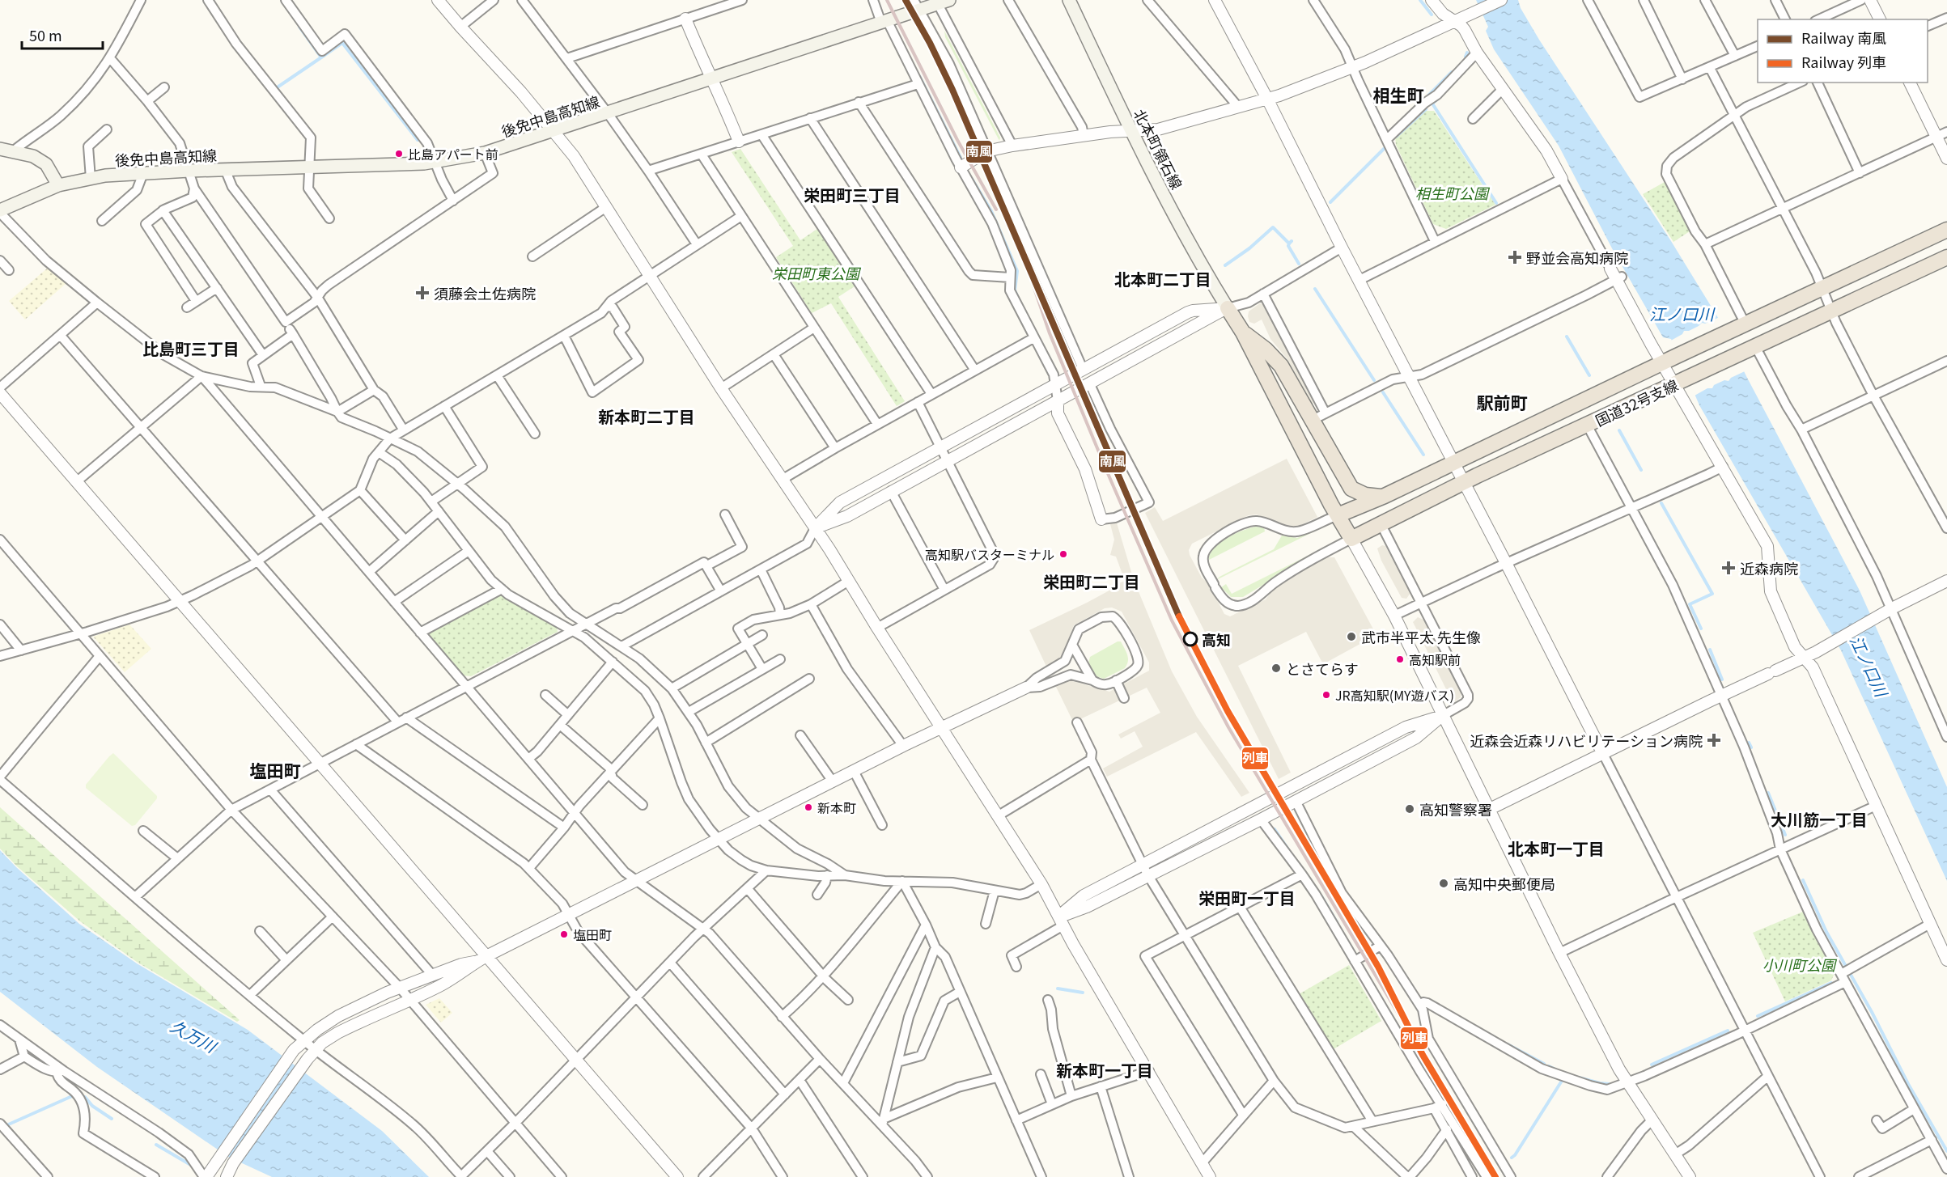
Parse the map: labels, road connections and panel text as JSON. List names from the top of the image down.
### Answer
{
  "streets": {
    "highway": ["国道32号支線"],
    "main road": ["後免中島高知線", "北本町領石線"]
  },
  "districts": [
    "相生町",
    "栄田町三丁目",
    "北本町二丁目",
    "比島町三丁目",
    "駅前町",
    "新本町二丁目",
    "栄田町二丁目",
    "塩田町",
    "大川筋一丁目",
    "北本町一丁目",
    "栄田町一丁目",
    "新本町一丁目"
  ],
  "water": ["江ノ口川", "久万川"],
  "parks": ["相生町公園", "栄田町東公園", "小川町公園"],
  "places": {
    "other": [
      "比島アパート前",
      "高知駅バスターミナル",
      "武市半平太 先生像",
      "高知",
      "高知駅前",
      "とさてらす",
      "JR高知駅(MY遊バス)",
      "新本町",
      "高知警察署",
      "高知中央郵便局",
      "塩田町"
    ],
    "health": [
      "野並会高知病院",
      "須藤会土佐病院",
      "近森病院",
      "近森会近森リハビリテーション病院"
    ]
  },
  "lines": ["rail line 南風", "rail line 列車"],
  "legend": ["Railway 南風", "Railway 列車"],
  "scale_bar": "50 m"
}
